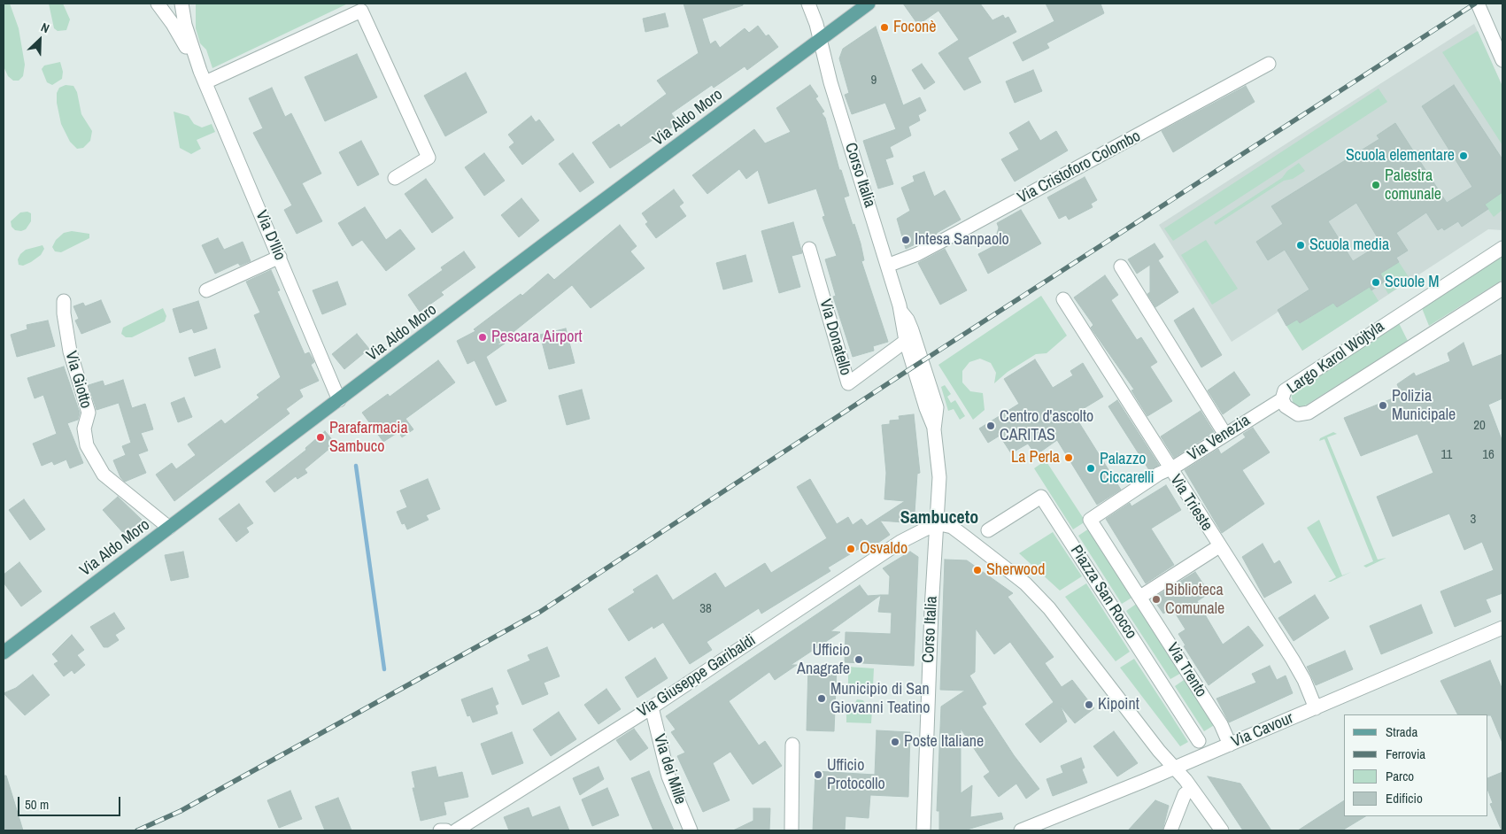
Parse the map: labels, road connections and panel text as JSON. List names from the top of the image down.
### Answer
{
  "streets": {
    "main road": ["Via Aldo Moro"],
    "street": [
      "Via Cristoforo Colombo",
      "Corso Italia",
      "Via D'Ilio",
      "Via Donatello",
      "Largo Karol Wojtyla",
      "Via Giotto",
      "Via Venezia",
      "Via Trieste",
      "Piazza San Rocco",
      "Via Trento",
      "Via Giuseppe Garibaldi",
      "Via Cavour",
      "Via dei Mille"
    ]
  },
  "crossings": [
    ["Via Aldo Moro", "Corso Italia"],
    ["Via Aldo Moro", "Via D'Ilio"],
    ["Via Aldo Moro", "Via Giotto"],
    ["Via Cristoforo Colombo", "Corso Italia"],
    ["Corso Italia", "Via Donatello"],
    ["Corso Italia", "Via Giuseppe Garibaldi"],
    ["Largo Karol Wojtyla", "Via Venezia"],
    ["Via Venezia", "Via Trieste"],
    ["Via Venezia", "Via Trento"],
    ["Via Trieste", "Via Cavour"],
    ["Via Trento", "Via Cavour"],
    ["Via Giuseppe Garibaldi", "Via dei Mille"]
  ],
  "districts": ["Sambuceto"],
  "places": [
    "Foconè",
    "Scuola elementare",
    "Palestra comunale",
    "Intesa Sanpaolo",
    "Scuola media",
    "Scuole M",
    "Pescara Airport",
    "Polizia Municipale",
    "Centro d'ascolto CARITAS",
    "Parafarmacia Sambuco",
    "La Perla",
    "Palazzo Ciccarelli",
    "Osvaldo",
    "Sherwood",
    "Biblioteca Comunale",
    "Ufficio Anagrafe",
    "Municipio di San Giovanni Teatino",
    "Kipoint",
    "Poste Italiane",
    "Ufficio Protocollo"
  ],
  "house_numbers": [
    "9",
    "20",
    "11",
    "16",
    "3",
    "38"
  ],
  "legend": [
    "Strada",
    "Ferrovia",
    "Parco",
    "Edificio"
  ],
  "scale_bar": "50 m",
  "north": "top right"
}
